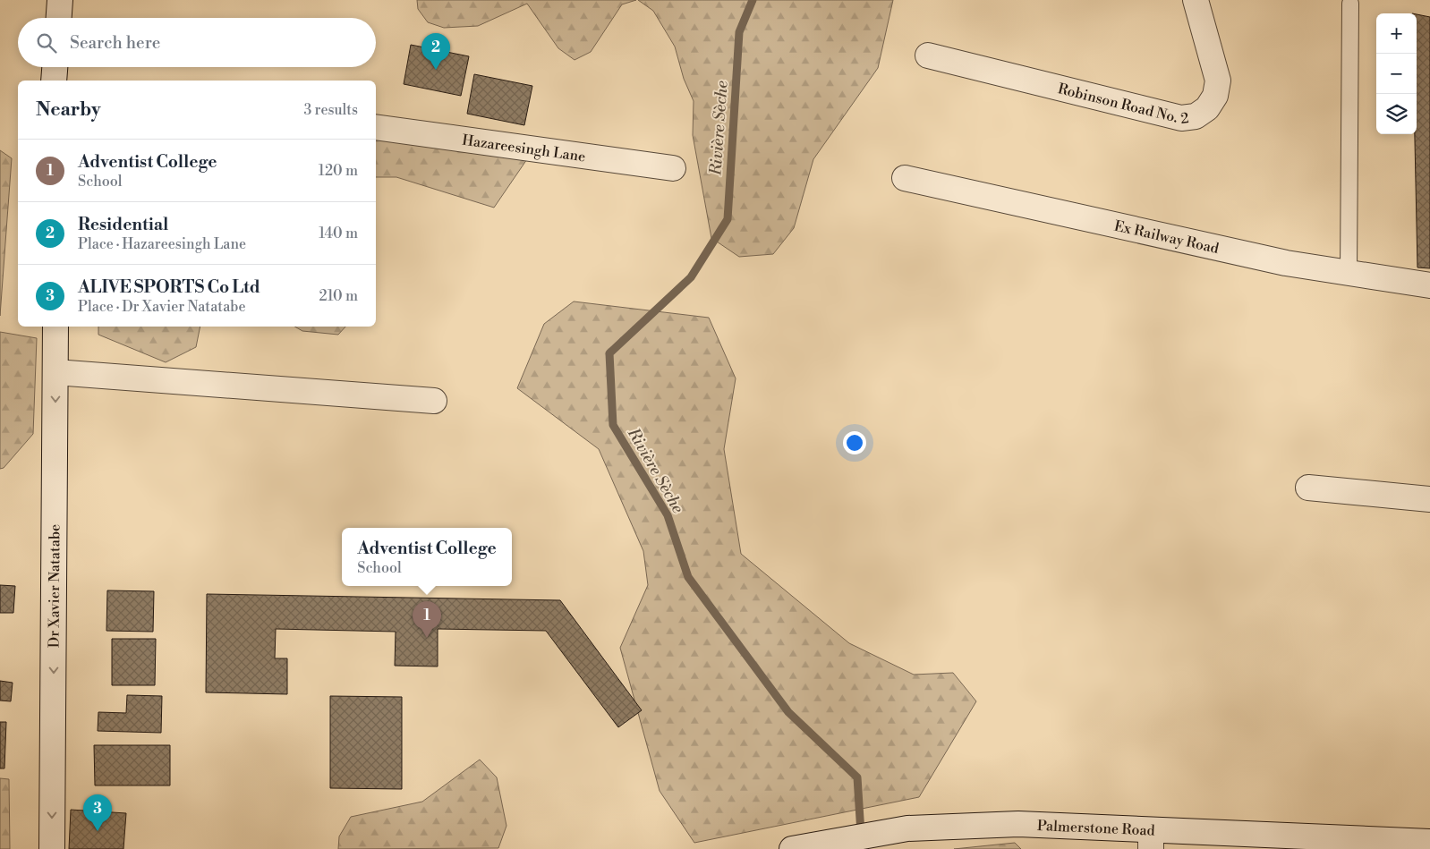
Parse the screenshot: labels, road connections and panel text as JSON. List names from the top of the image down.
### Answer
{
  "streets": {
    "street": [
      "Robinson Road No. 2",
      "Hazareesingh Lane",
      "Ex Railway Road",
      "Dr Xavier Natatabe",
      "Palmerstone Road"
    ]
  },
  "one_way": ["Dr Xavier Natatabe"],
  "water": ["Rivière Sèche"],
  "page": {
    "map_buttons": ["+", "−"],
    "search": "Search here",
    "pins": ["2", "1", "3"],
    "heading": ["Nearby", "3 results"],
    "list": [
      {
        "mark": "1",
        "name": "Adventist College",
        "note": "School",
        "value": "120 m"
      },
      {
        "mark": "2",
        "name": "Residential",
        "note": "Place · Hazareesingh Lane",
        "value": "140 m"
      },
      {
        "mark": "3",
        "name": "ALIVE SPORTS Co Ltd",
        "note": "Place · Dr Xavier Natatabe",
        "value": "210 m"
      }
    ],
    "popup": ["Adventist College", "School"]
  }
}
